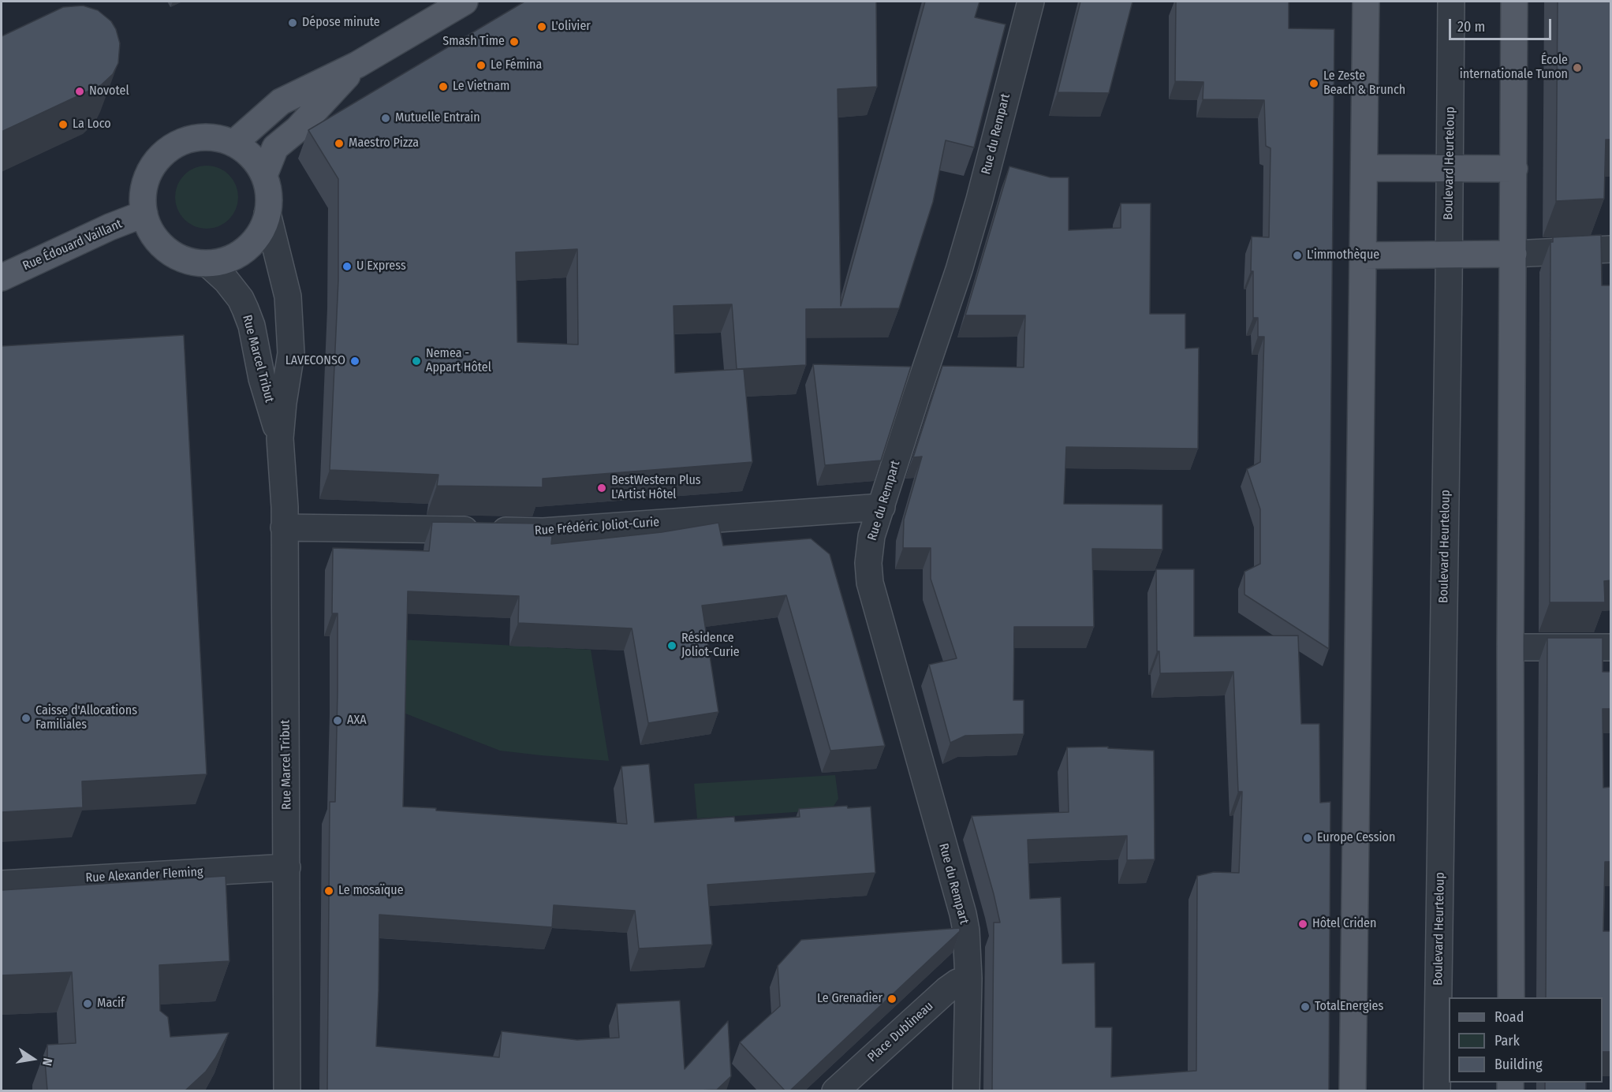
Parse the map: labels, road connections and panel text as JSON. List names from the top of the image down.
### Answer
{
  "streets": {
    "main road": ["Rue Édouard Vaillant"],
    "street": [
      "Rue du Rempart",
      "Boulevard Heurteloup",
      "Rue Marcel Tribut",
      "Rue Frédéric Joliot-Curie",
      "Rue Alexander Fleming",
      "Place Dublineau"
    ]
  },
  "crossings": [
    ["Rue du Rempart", "Rue Frédéric Joliot-Curie"],
    ["Rue du Rempart", "Place Dublineau"],
    ["Rue Édouard Vaillant", "Rue Marcel Tribut"],
    ["Rue Marcel Tribut", "Rue Frédéric Joliot-Curie"],
    ["Rue Marcel Tribut", "Rue Alexander Fleming"]
  ],
  "places": [
    "Dépose minute",
    "L'olivier",
    "Smash Time",
    "Le Fémina",
    "École internationale Tunon",
    "Le Zeste Beach & Brunch",
    "Le Vietnam",
    "Novotel",
    "Mutuelle Entrain",
    "La Loco",
    "Maestro Pizza",
    "L'immothèque",
    "U Express",
    "LAVECONSO",
    "Nemea - Appart Hôtel",
    "BestWestern Plus L'Artist Hôtel",
    "Résidence Joliot-Curie",
    "Caisse d'Allocations Familiales",
    "AXA",
    "Europe Cession",
    "Le mosaïque",
    "Hôtel Criden",
    "Le Grenadier",
    "Macif",
    "TotalEnergies"
  ],
  "legend": ["Road", "Park", "Building"],
  "scale_bar": "20 m",
  "north": "right"
}
